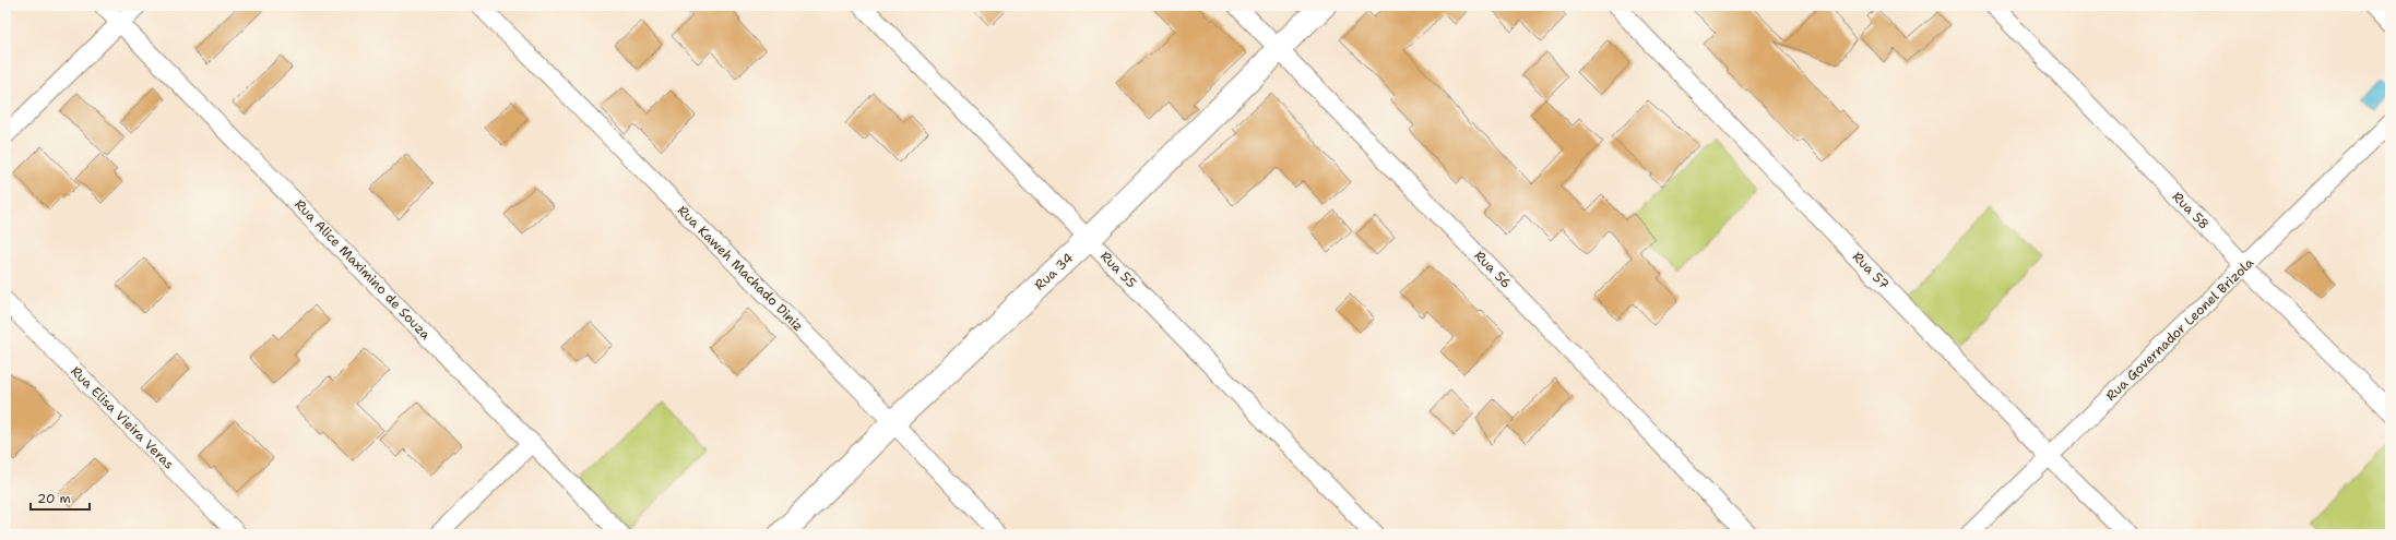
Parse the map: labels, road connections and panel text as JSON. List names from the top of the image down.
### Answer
{
  "streets": {
    "street": [
      "Rua 58",
      "Rua Kaweh Machado Diniz",
      "Rua Alice Maximino de Souza",
      "Rua 55",
      "Rua 56",
      "Rua 57",
      "Rua 34",
      "Rua Governador Leonel Brizola",
      "Rua Elisa Vieira Veras"
    ]
  },
  "crossings": [
    ["Rua 58", "Rua Governador Leonel Brizola"],
    ["Rua Kaweh Machado Diniz", "Rua 34"],
    ["Rua 55", "Rua 34"],
    ["Rua 56", "Rua 34"],
    ["Rua 57", "Rua Governador Leonel Brizola"]
  ],
  "scale_bar": "20 m"
}
